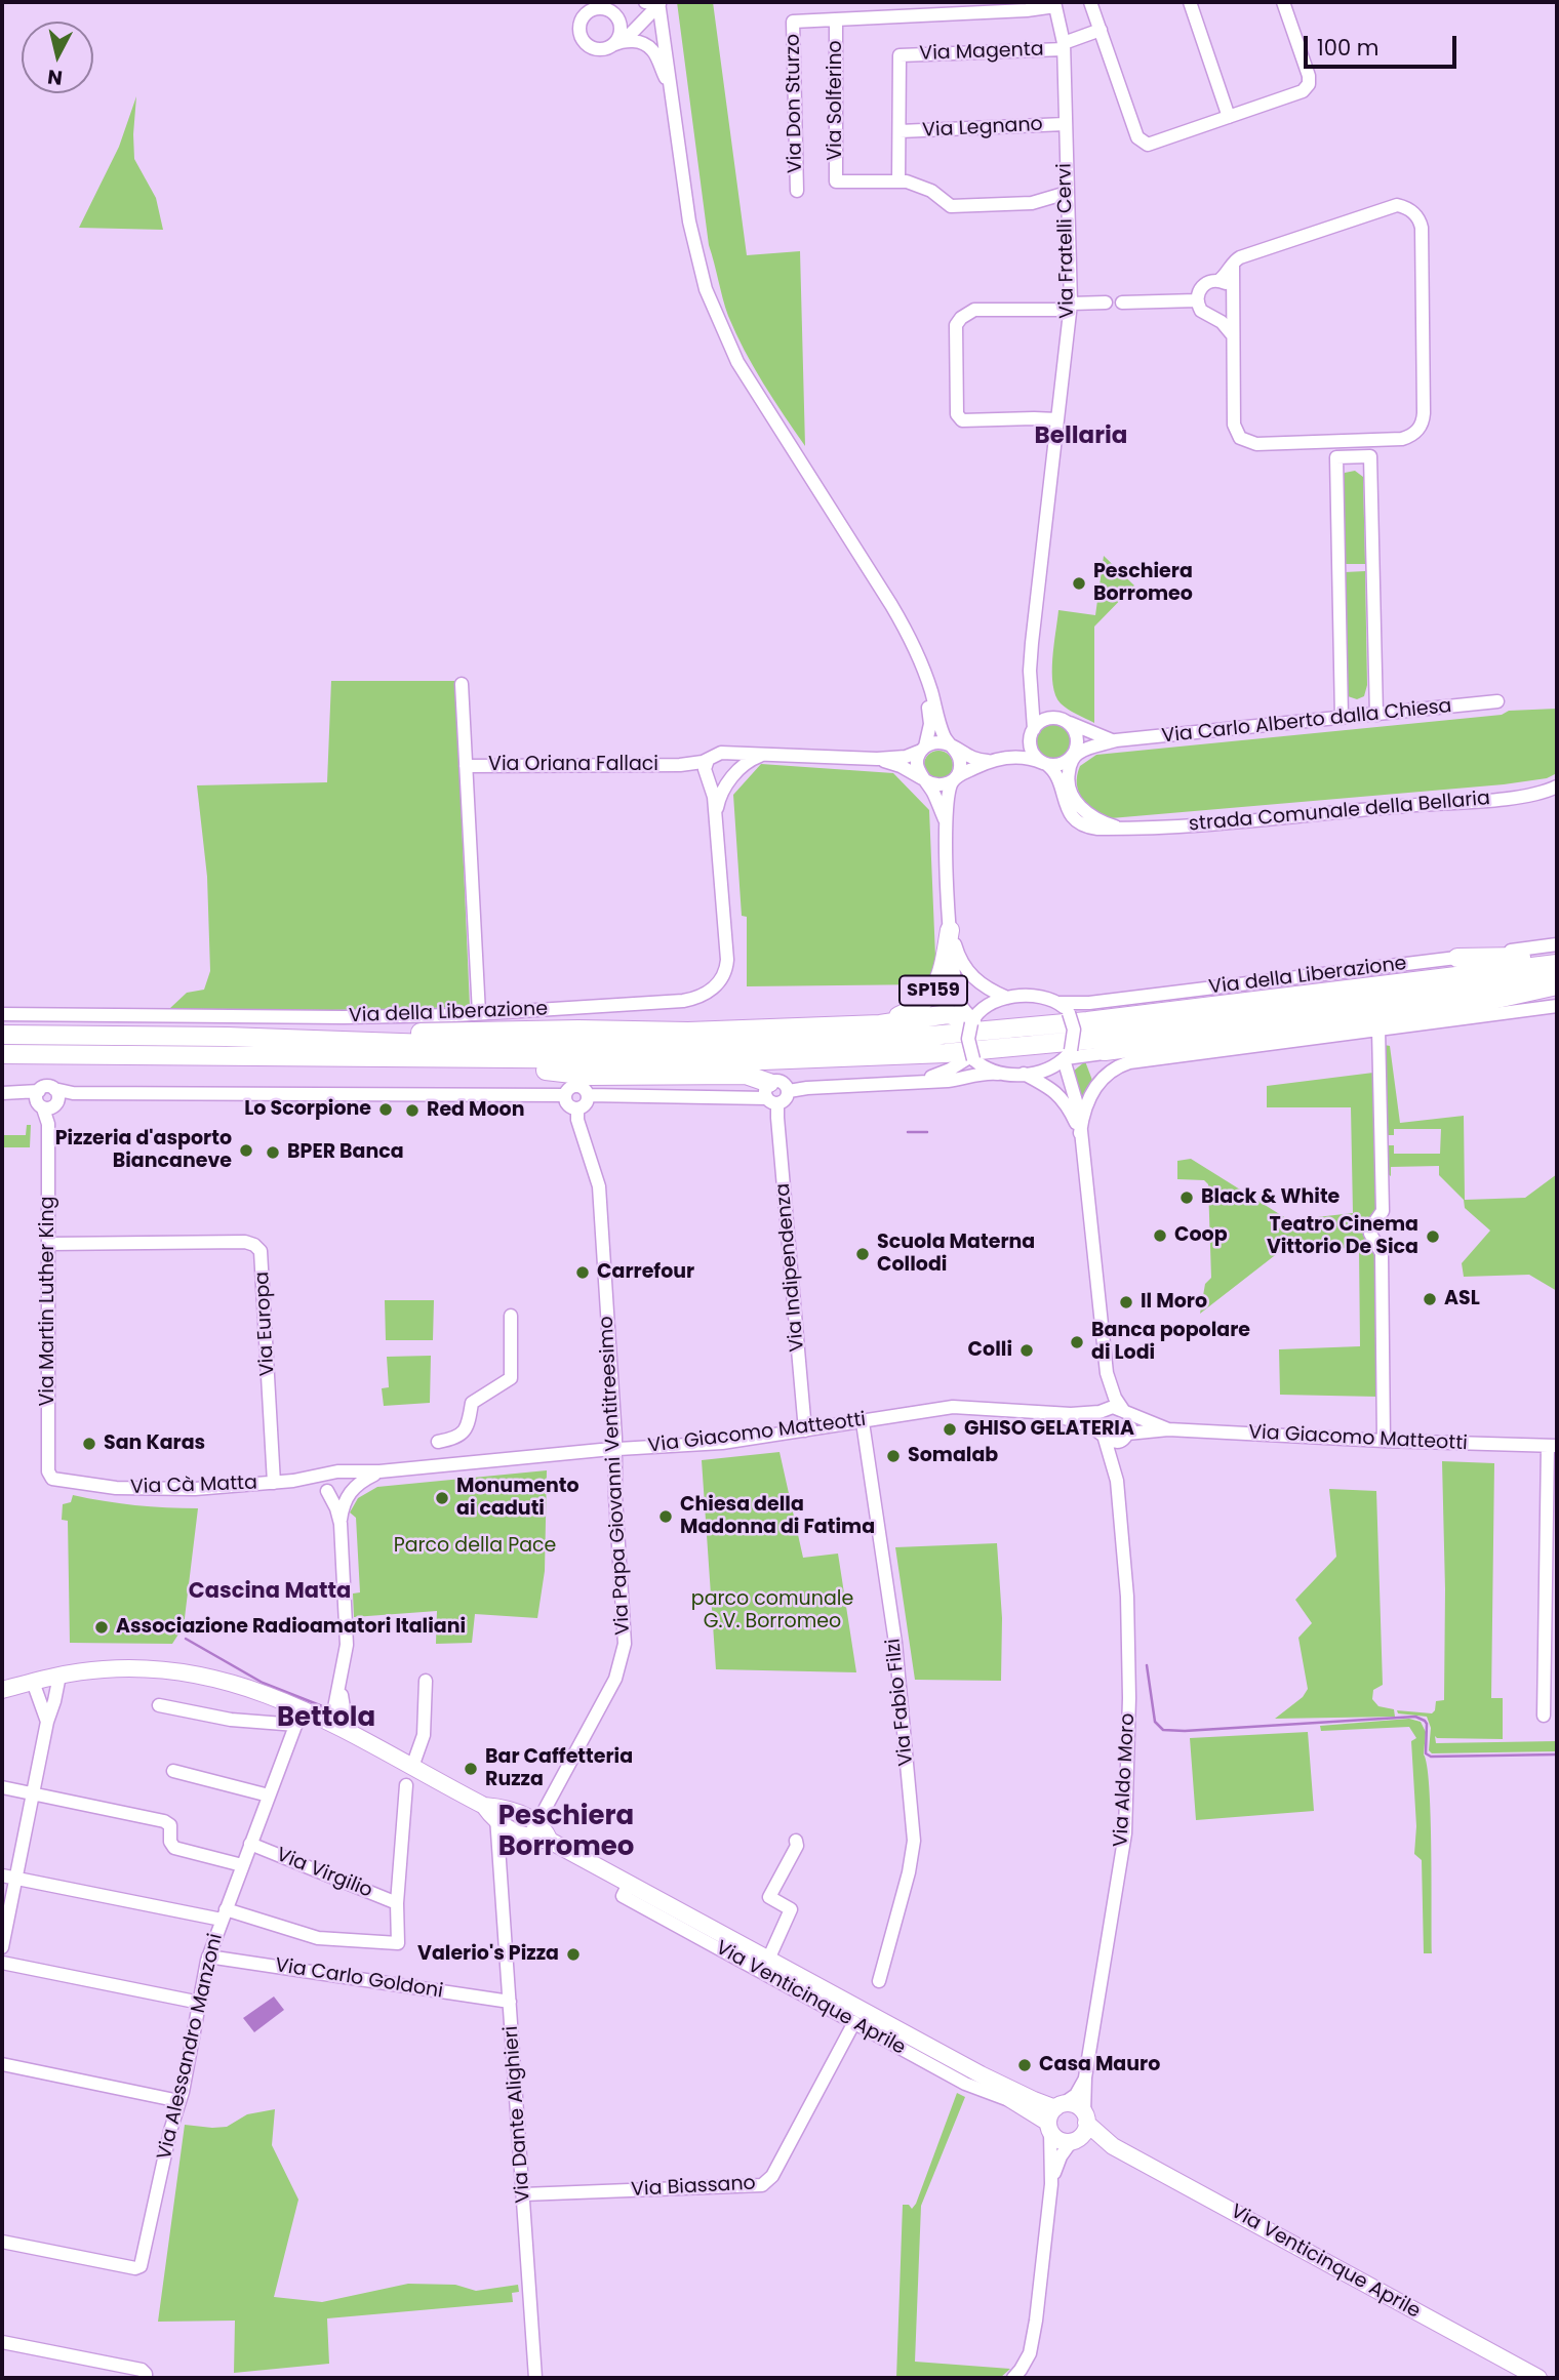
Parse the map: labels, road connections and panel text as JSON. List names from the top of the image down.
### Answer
{
  "streets": {
    "highway": ["SP159"],
    "main road": ["Via Venticinque Aprile"],
    "street": [
      "Via Magenta",
      "Via Solferino",
      "Via Don Sturzo",
      "Via Legnano",
      "Via Fratelli Cervi",
      "Via Carlo Alberto dalla Chiesa",
      "Via Oriana Fallaci",
      "strada Comunale della Bellaria",
      "Via della Liberazione",
      "Via Indipendenza",
      "Via Martin Luther King",
      "Via Europa",
      "Via Giacomo Matteotti",
      "Via Papa Giovanni Ventitreesimo",
      "Via Cà Matta",
      "Via Fabio Filzi",
      "Via Aldo Moro",
      "Via Virgilio",
      "Via Carlo Goldoni",
      "Via Alessandro Manzoni",
      "Via Dante Alighieri",
      "Via Biassano"
    ]
  },
  "crossings": [
    ["Via Magenta", "Via Legnano"],
    ["Via Magenta", "Via Fratelli Cervi"],
    ["Via Solferino", "Via Don Sturzo"],
    ["Via Don Sturzo", "Via Fratelli Cervi"],
    ["Via Legnano", "Via Fratelli Cervi"],
    ["Via Fratelli Cervi", "Via Carlo Alberto dalla Chiesa"],
    ["Via Carlo Alberto dalla Chiesa", "strada Comunale della Bellaria"],
    ["Via della Liberazione", "SP159"],
    ["Via Indipendenza", "Via Giacomo Matteotti"],
    ["Via Martin Luther King", "Via Europa"],
    ["Via Martin Luther King", "Via Cà Matta"],
    ["Via Europa", "Via Cà Matta"],
    ["Via Giacomo Matteotti", "Via Papa Giovanni Ventitreesimo"],
    ["Via Giacomo Matteotti", "Via Cà Matta"],
    ["Via Giacomo Matteotti", "Via Fabio Filzi"],
    ["Via Giacomo Matteotti", "Via Aldo Moro"],
    ["Via Aldo Moro", "Via Venticinque Aprile"],
    ["Via Virgilio", "Via Alessandro Manzoni"],
    ["Via Carlo Goldoni", "Via Alessandro Manzoni"],
    ["Via Carlo Goldoni", "Via Dante Alighieri"],
    ["Via Venticinque Aprile", "Via Biassano"],
    ["Via Dante Alighieri", "Via Biassano"]
  ],
  "districts": [
    "Bellaria",
    "Cascina Matta",
    "Bettola",
    "Peschiera Borromeo"
  ],
  "parks": ["Parco della Pace", "parco comunale G.V. Borromeo"],
  "places": [
    "Peschiera Borromeo",
    "Lo Scorpione",
    "Red Moon",
    "Pizzeria d'asporto Biancaneve",
    "BPER Banca",
    "Black & White",
    "Coop",
    "Teatro Cinema Vittorio De Sica",
    "Scuola Materna Collodi",
    "Carrefour",
    "ASL",
    "Il Moro",
    "Banca popolare di Lodi",
    "Colli",
    "GHISO GELATERIA",
    "San Karas",
    "Somalab",
    "Monumento ai caduti",
    "Chiesa della Madonna di Fatima",
    "Associazione Radioamatori Italiani",
    "Bar Caffetteria Ruzza",
    "Valerio's Pizza",
    "Casa Mauro"
  ],
  "scale_bar": "100 m",
  "north": "bottom"
}
